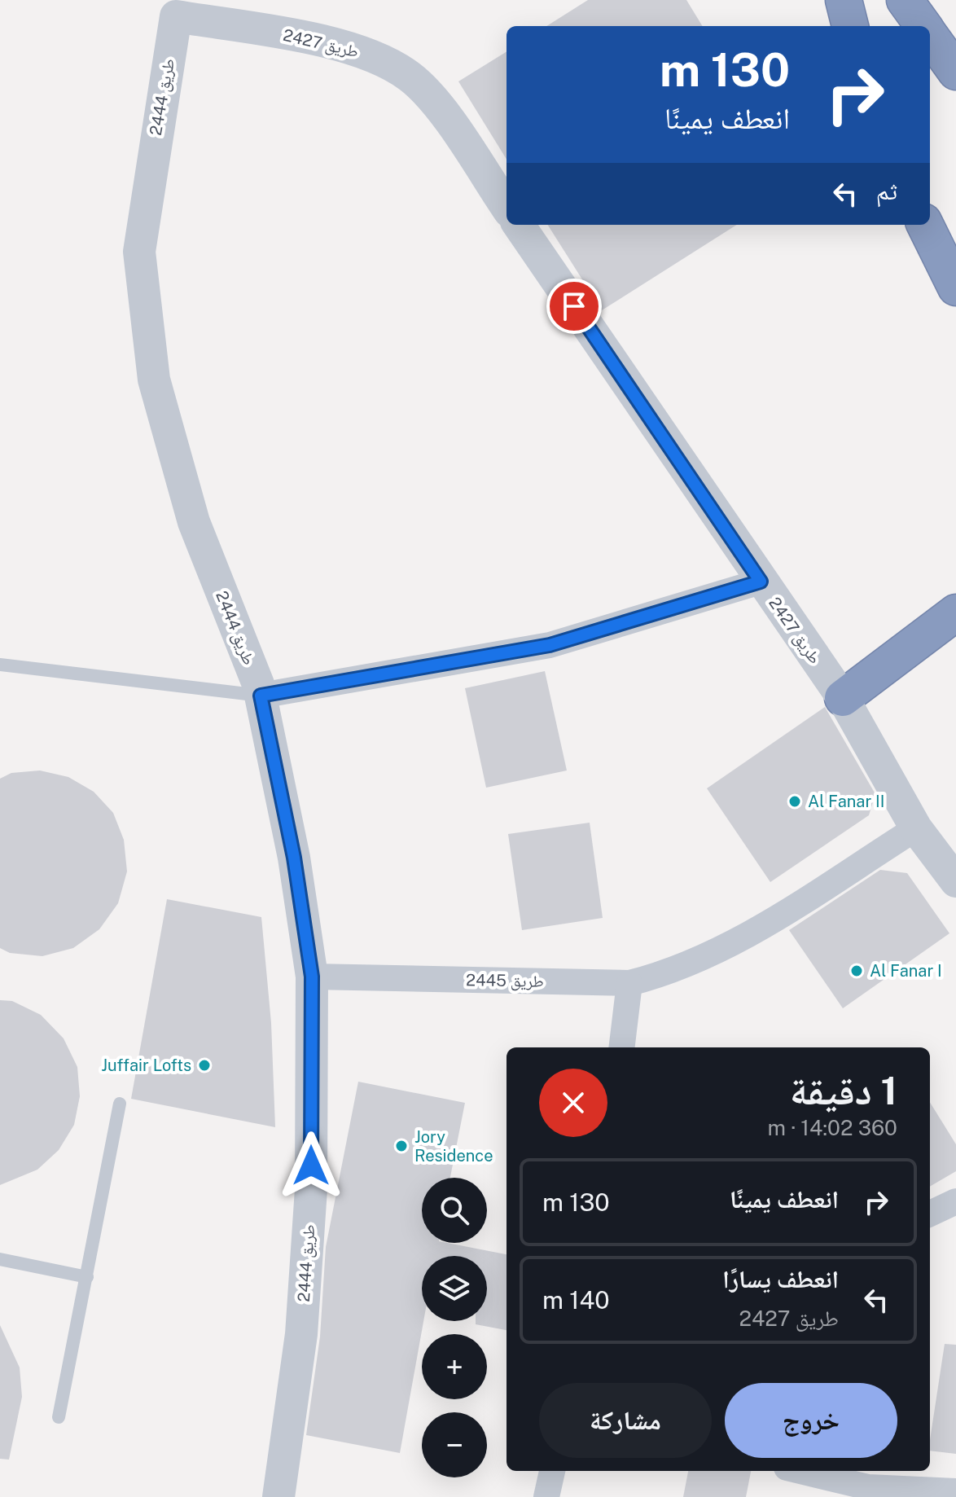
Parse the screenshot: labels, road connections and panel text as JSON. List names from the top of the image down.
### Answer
{
  "streets": {
    "street": ["طريق 2427", "طريق 2444", "طريق 2445"]
  },
  "crossings": [
    ["طريق 2427", "طريق 2444"],
    ["طريق 2427", "طريق 2445"],
    ["طريق 2444", "طريق 2445"]
  ],
  "places": [
    "Al Fanar II",
    "Al Fanar I",
    "Juffair Lofts",
    "Jory Residence"
  ],
  "page": {
    "turn": ["130 m", "انعطف يمينًا"],
    "then": "ثم",
    "heading": ["1 دقيقة", "360 m · 14:02"],
    "list": [
      {
        "name": "انعطف يمينًا",
        "value": "130 m"
      },
      {
        "name": "انعطف يسارًا",
        "note": "طريق 2427",
        "value": "140 m"
      }
    ],
    "map_buttons": ["+", "−"],
    "buttons": ["خروج", "مشاركة"]
  }
}
